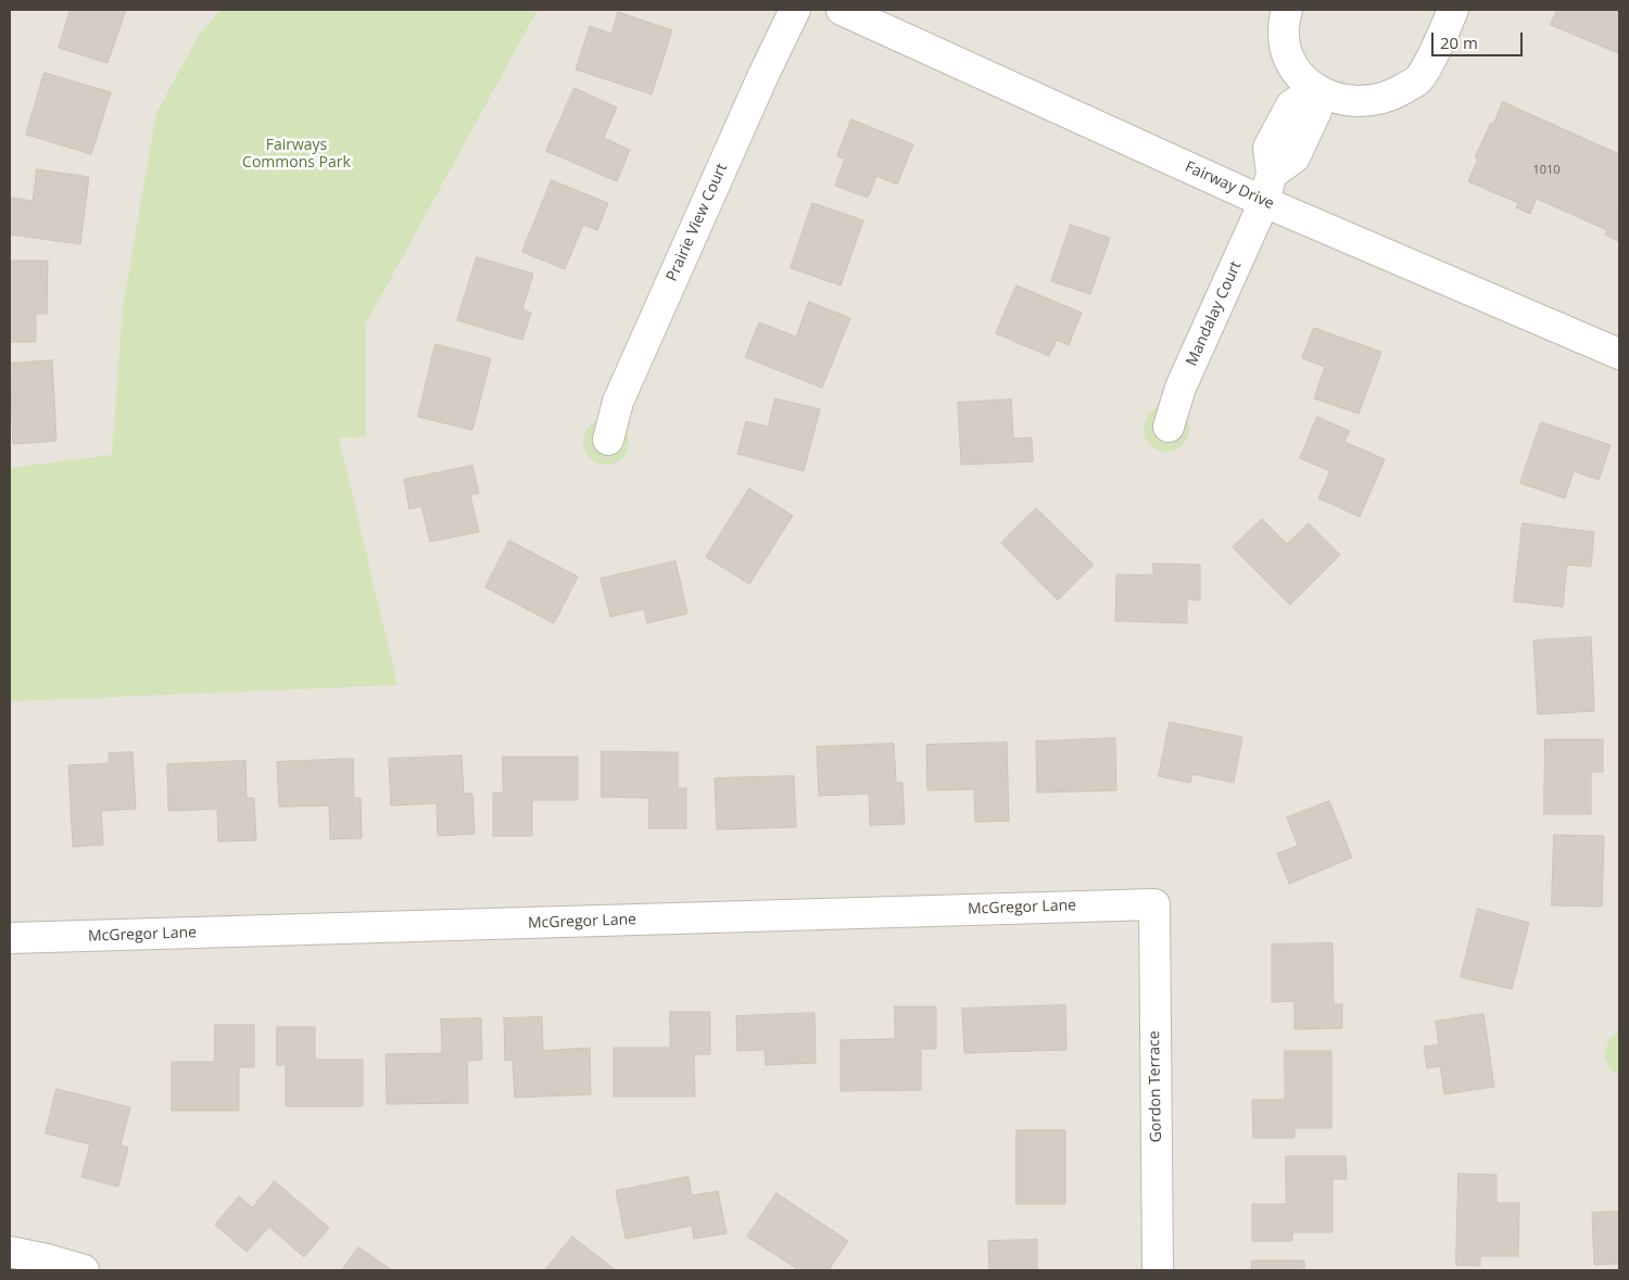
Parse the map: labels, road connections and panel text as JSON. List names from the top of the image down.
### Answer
{
  "streets": {
    "street": [
      "Fairway Drive",
      "Prairie View Court",
      "Mandalay Court",
      "McGregor Lane",
      "Gordon Terrace"
    ]
  },
  "crossings": [
    ["Fairway Drive", "Mandalay Court"],
    ["McGregor Lane", "Gordon Terrace"]
  ],
  "parks": ["Fairways Commons Park"],
  "house_numbers": ["1010"],
  "scale_bar": "20 m"
}
